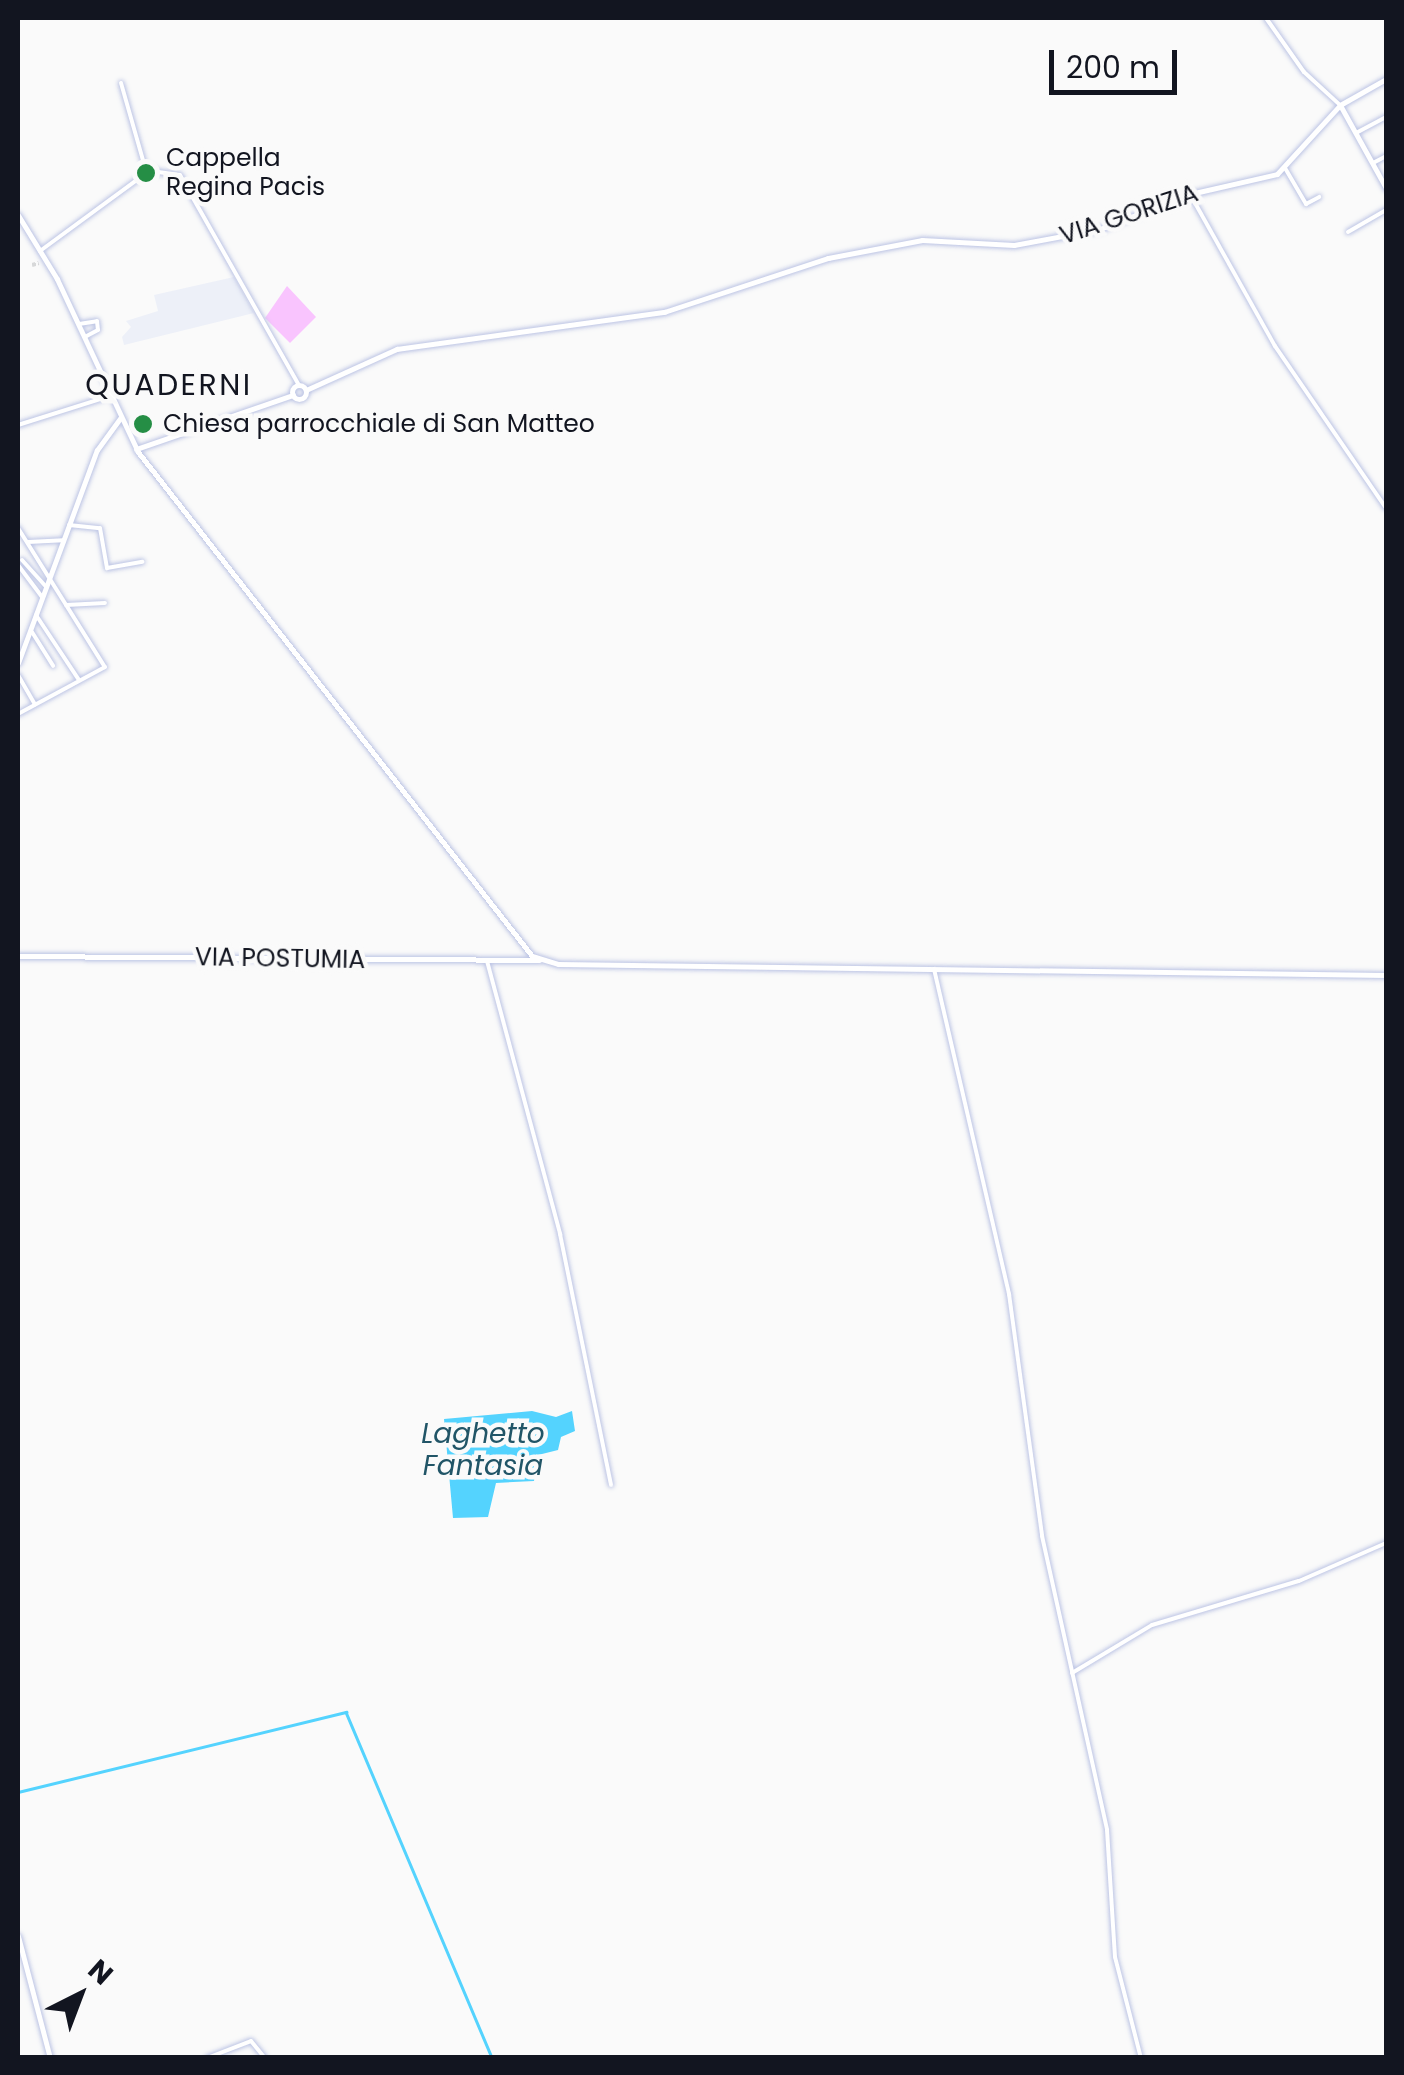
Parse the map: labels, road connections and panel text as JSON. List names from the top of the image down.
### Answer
{
  "streets": {
    "main road": ["VIA GORIZIA", "VIA POSTUMIA"]
  },
  "districts": ["QUADERNI"],
  "water": ["Laghetto Fantasia"],
  "places": ["Cappella Regina Pacis", "Chiesa parrocchiale di San Matteo"],
  "scale_bar": "200 m",
  "north": "top right"
}
